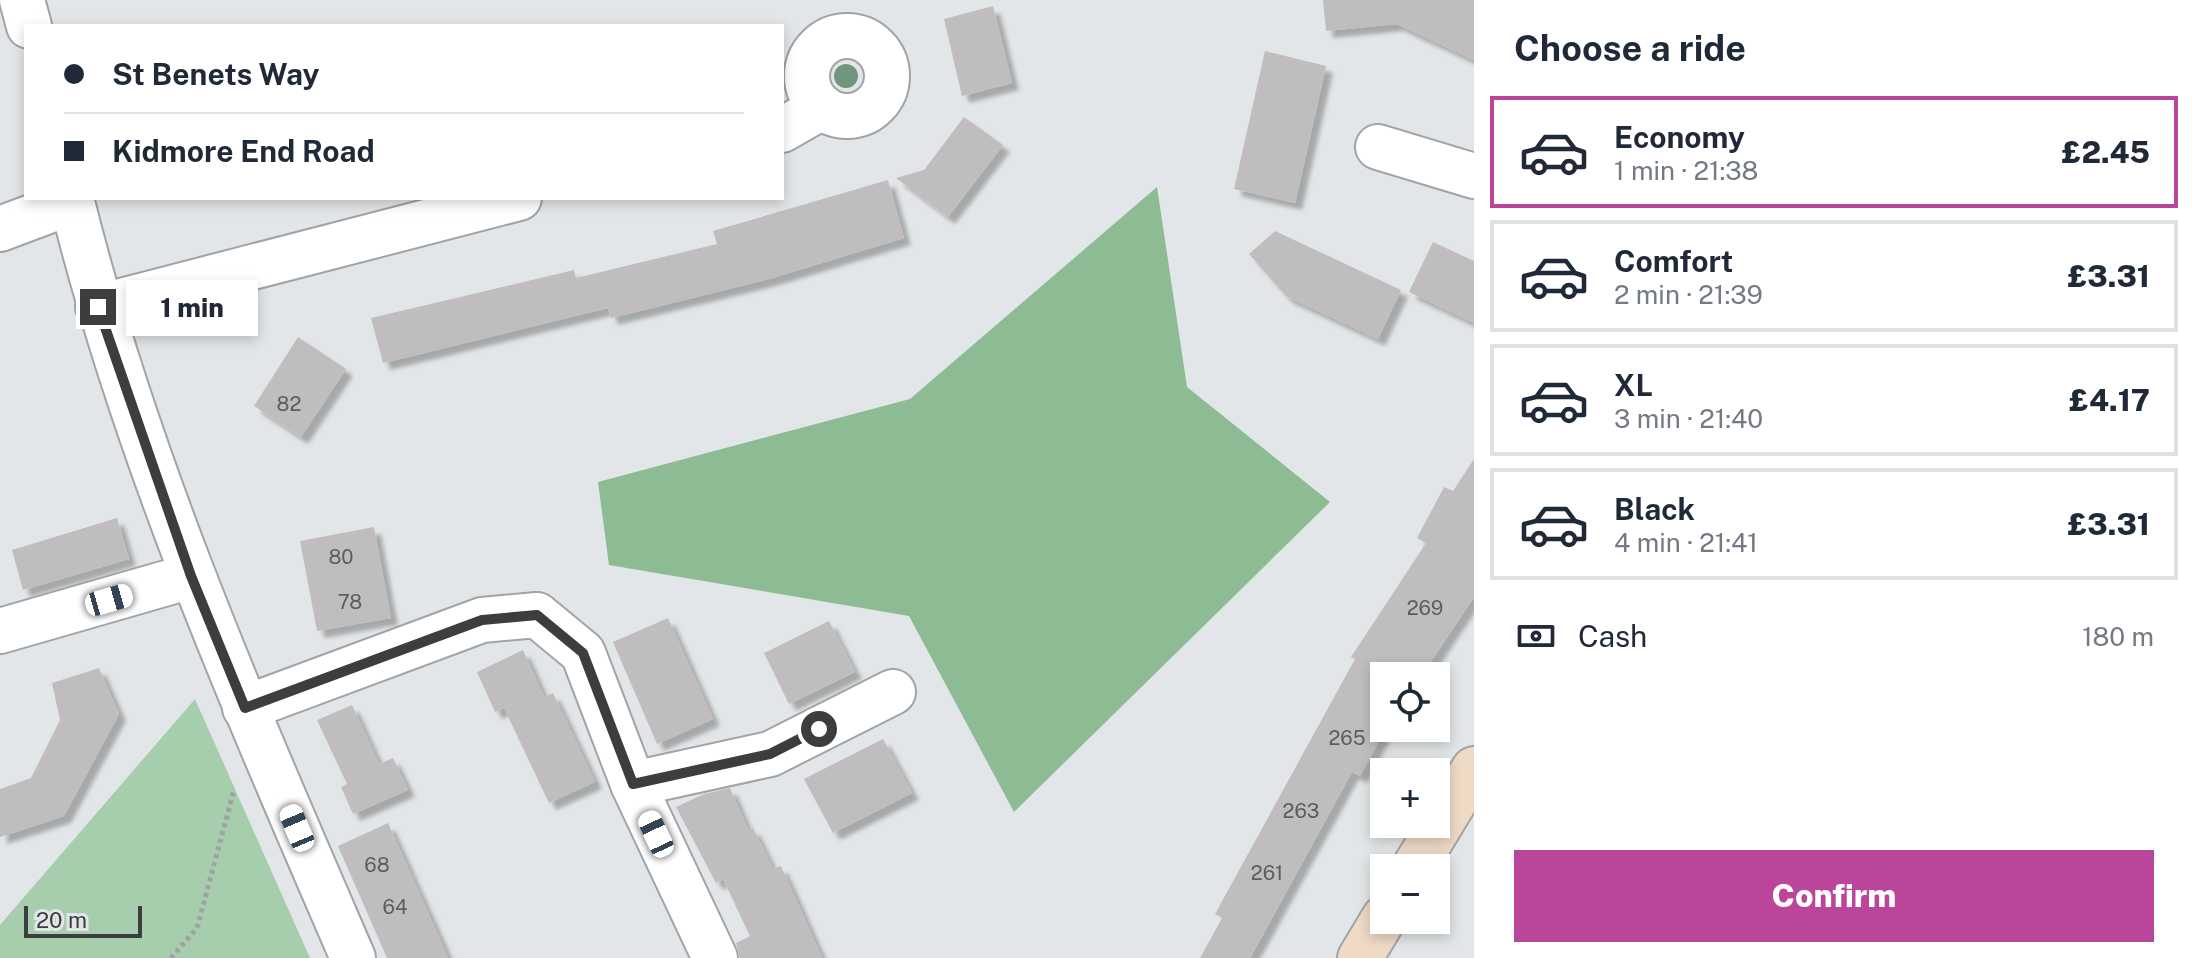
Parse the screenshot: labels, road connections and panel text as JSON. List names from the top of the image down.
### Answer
{
  "house_numbers": [
    "82",
    "80",
    "78",
    "269",
    "265",
    "263",
    "68",
    "261",
    "64"
  ],
  "scale_bar": "20 m",
  "page": {
    "heading": "Choose a ride",
    "banner": ["St Benets Way", "Kidmore End Road"],
    "list": [
      {
        "name": "Economy",
        "note": "1 min · 21:38",
        "value": "£2.45"
      },
      {
        "name": "Comfort",
        "note": "2 min · 21:39",
        "value": "£3.31"
      },
      {
        "name": "XL",
        "note": "3 min · 21:40",
        "value": "£4.17"
      },
      {
        "name": "Black",
        "note": "4 min · 21:41",
        "value": "£3.31"
      }
    ],
    "bubble": "1 min",
    "pay": ["Cash", "180 m"],
    "map_buttons": ["+", "−"],
    "buttons": "Confirm",
    "scale": "20 m"
  }
}
